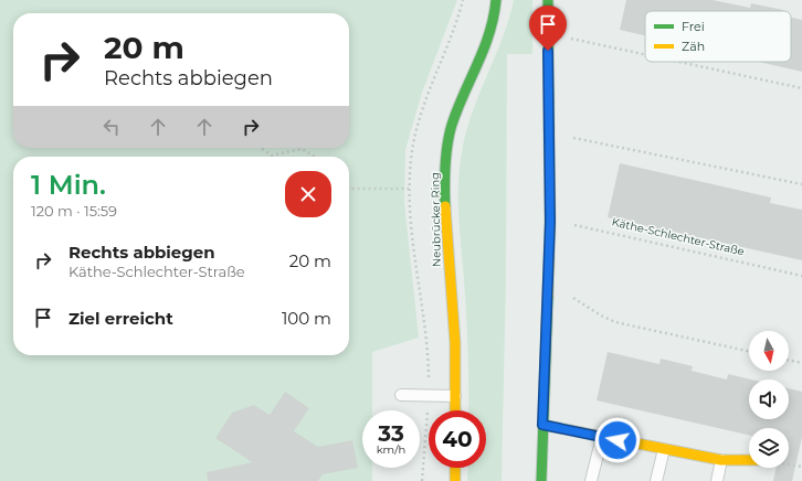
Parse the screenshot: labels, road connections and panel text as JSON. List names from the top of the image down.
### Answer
{
  "streets": {
    "street": ["Neubrücker Ring"],
    "path": ["Käthe-Schlechter-Straße"]
  },
  "legend": ["Frei", "Zäh"],
  "north": "bottom",
  "page": {
    "turn": ["20 m", "Rechts abbiegen"],
    "heading": ["1 Min.", "120 m · 15:59"],
    "list": [
      {
        "name": "Rechts abbiegen",
        "note": "Käthe-Schlechter-Straße",
        "value": "20 m"
      },
      {
        "name": "Ziel erreicht",
        "value": "100 m"
      }
    ],
    "speed": "33 km/h",
    "limit": "40"
  }
}
